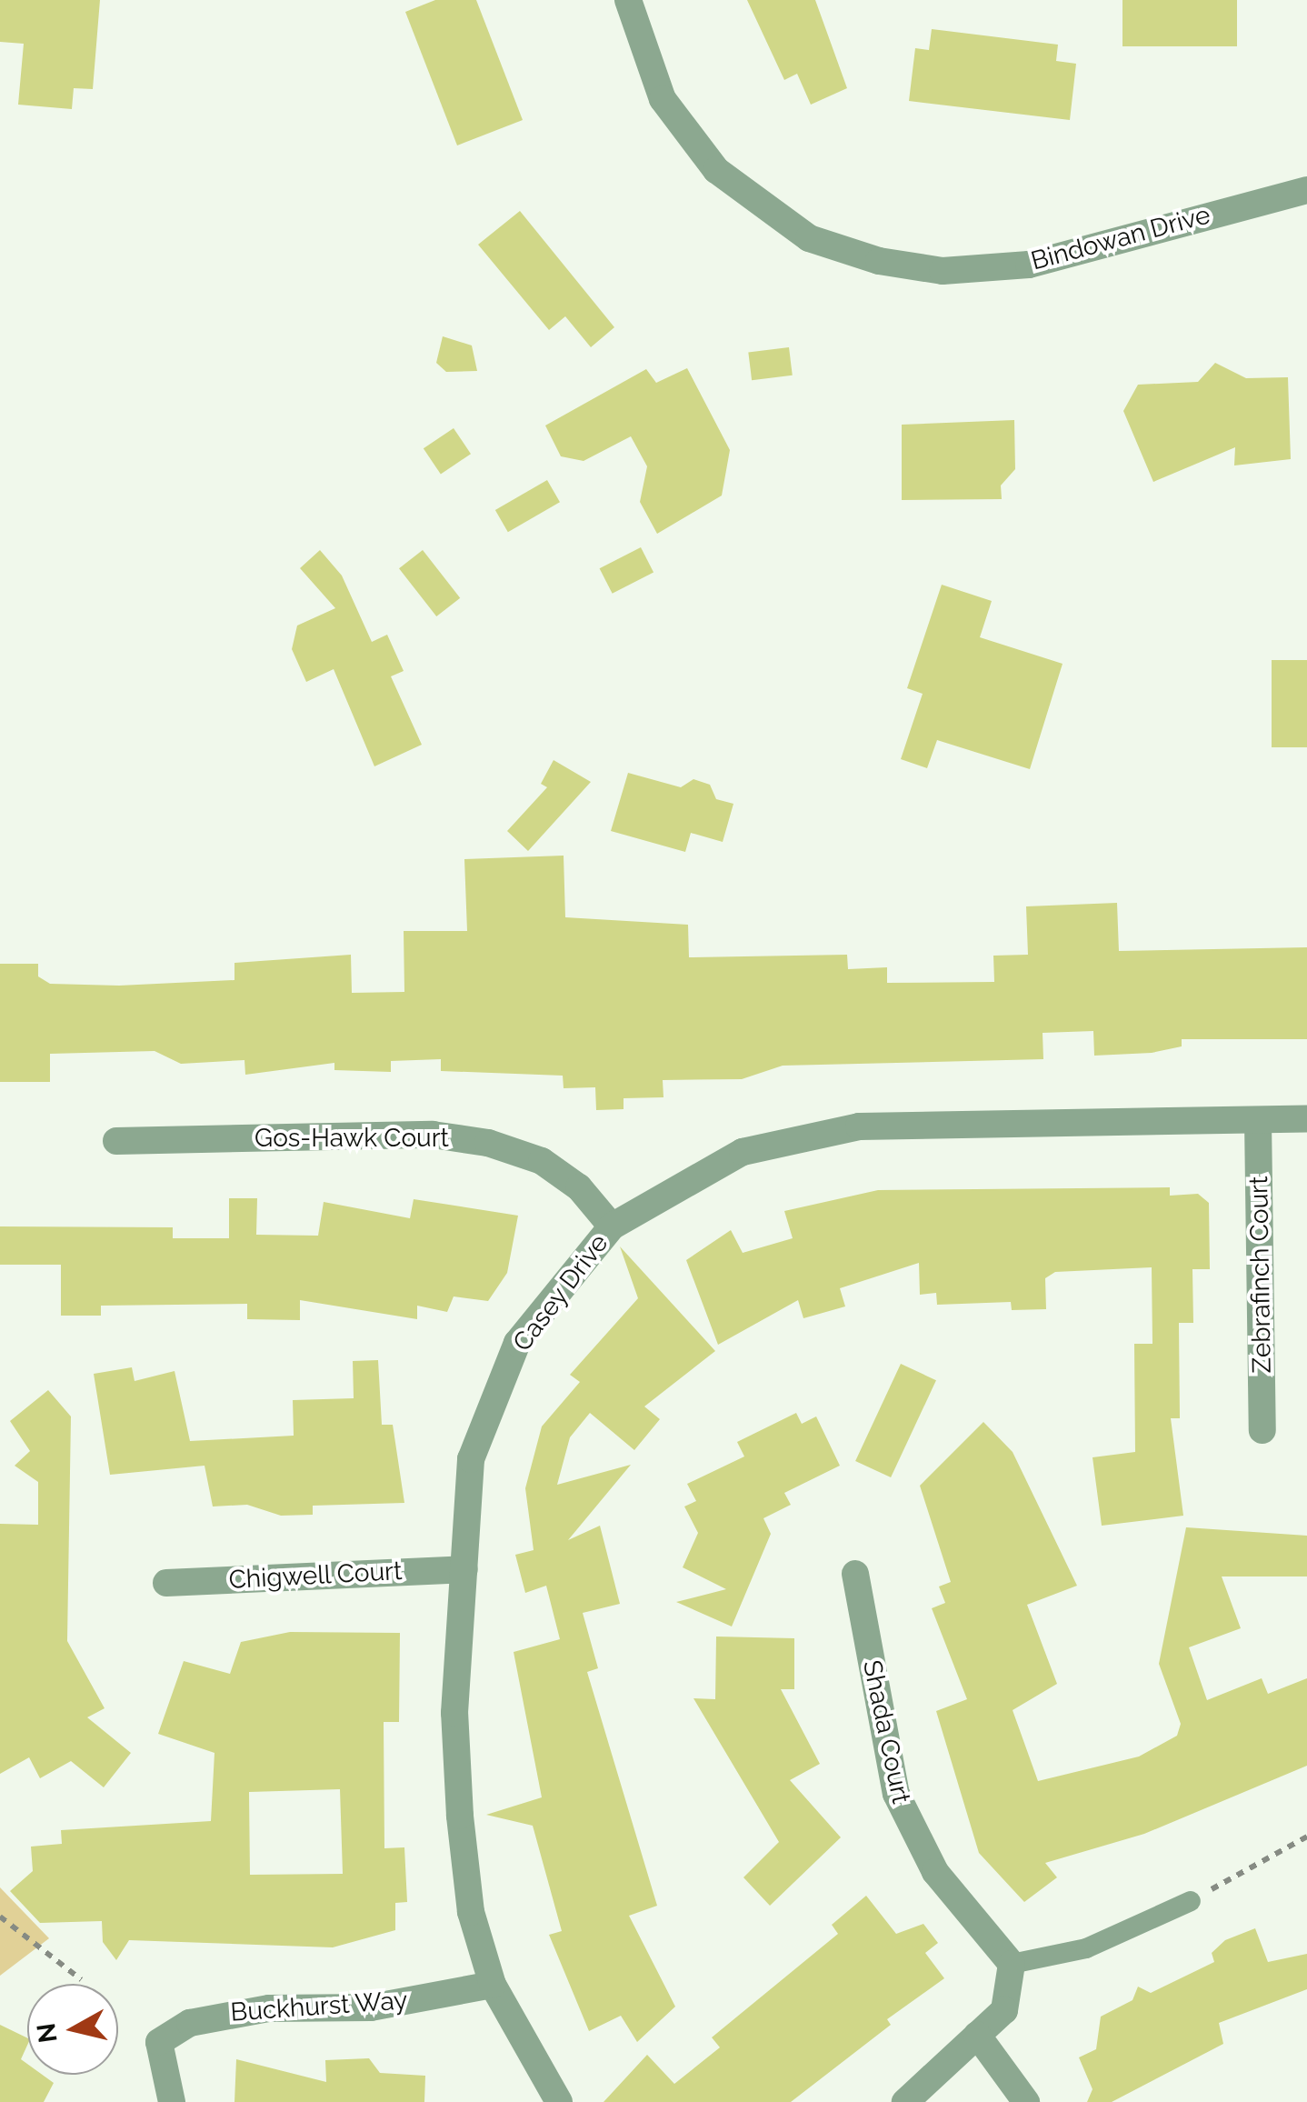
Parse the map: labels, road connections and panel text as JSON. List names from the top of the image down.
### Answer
{
  "streets": {
    "street": [
      "Bindowan Drive",
      "Gos-Hawk Court",
      "Zebrafinch Court",
      "Casey Drive",
      "Chigwell Court",
      "Shada Court",
      "Buckhurst Way"
    ]
  },
  "crossings": [
    ["Gos-Hawk Court", "Casey Drive"],
    ["Zebrafinch Court", "Casey Drive"],
    ["Casey Drive", "Chigwell Court"],
    ["Casey Drive", "Buckhurst Way"]
  ],
  "north": "left"
}
